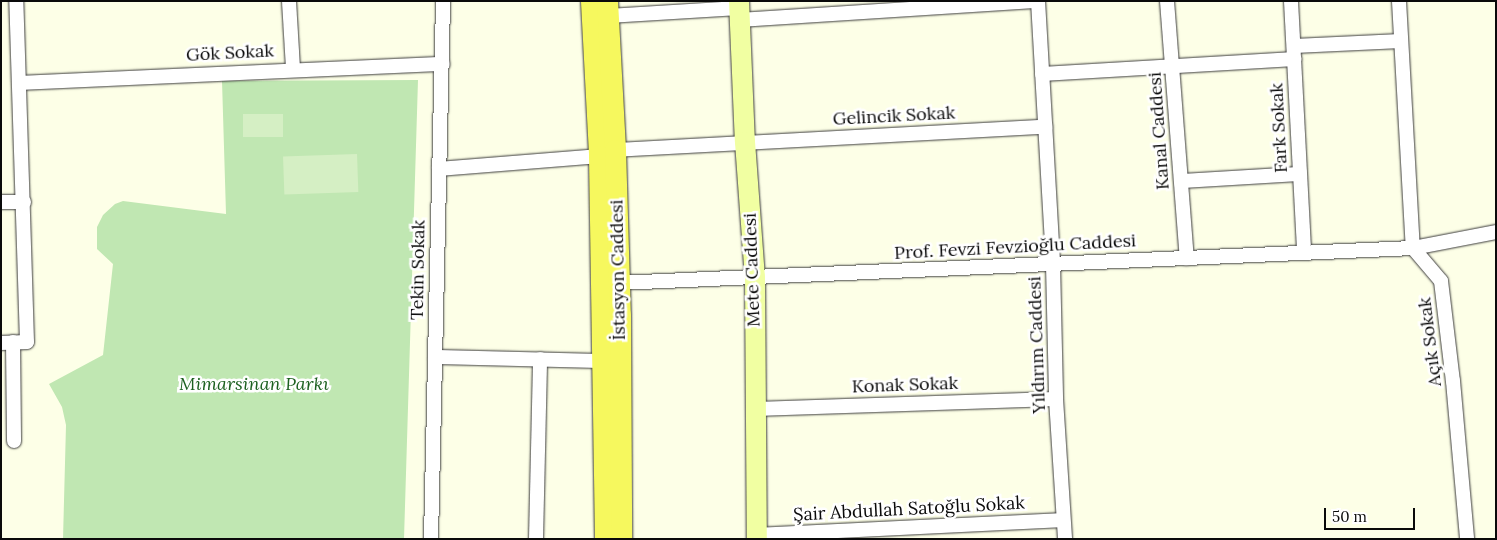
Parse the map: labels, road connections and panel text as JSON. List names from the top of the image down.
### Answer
{
  "streets": {
    "main road": ["İstasyon Caddesi"],
    "street": [
      "Gök Sokak",
      "Gelincik Sokak",
      "Fark Sokak",
      "Kanal Caddesi",
      "Prof. Fevzi Fevzioğlu Caddesi",
      "Tekin Sokak",
      "Mete Caddesi",
      "Açık Sokak",
      "Yıldırım Caddesi",
      "Konak Sokak",
      "Şair Abdullah Satoğlu Sokak"
    ]
  },
  "crossings": [
    ["Gök Sokak", "Tekin Sokak"],
    ["Gelincik Sokak", "Tekin Sokak"],
    ["Gelincik Sokak", "İstasyon Caddesi"],
    ["Gelincik Sokak", "Mete Caddesi"],
    ["Gelincik Sokak", "Yıldırım Caddesi"],
    ["Fark Sokak", "Prof. Fevzi Fevzioğlu Caddesi"],
    ["Kanal Caddesi", "Prof. Fevzi Fevzioğlu Caddesi"],
    ["Prof. Fevzi Fevzioğlu Caddesi", "İstasyon Caddesi"],
    ["Prof. Fevzi Fevzioğlu Caddesi", "Mete Caddesi"],
    ["Prof. Fevzi Fevzioğlu Caddesi", "Açık Sokak"],
    ["Prof. Fevzi Fevzioğlu Caddesi", "Yıldırım Caddesi"],
    ["Mete Caddesi", "Konak Sokak"],
    ["Mete Caddesi", "Şair Abdullah Satoğlu Sokak"],
    ["Yıldırım Caddesi", "Konak Sokak"],
    ["Yıldırım Caddesi", "Şair Abdullah Satoğlu Sokak"]
  ],
  "parks": ["Mimarsinan Parkı"],
  "scale_bar": "50 m"
}
